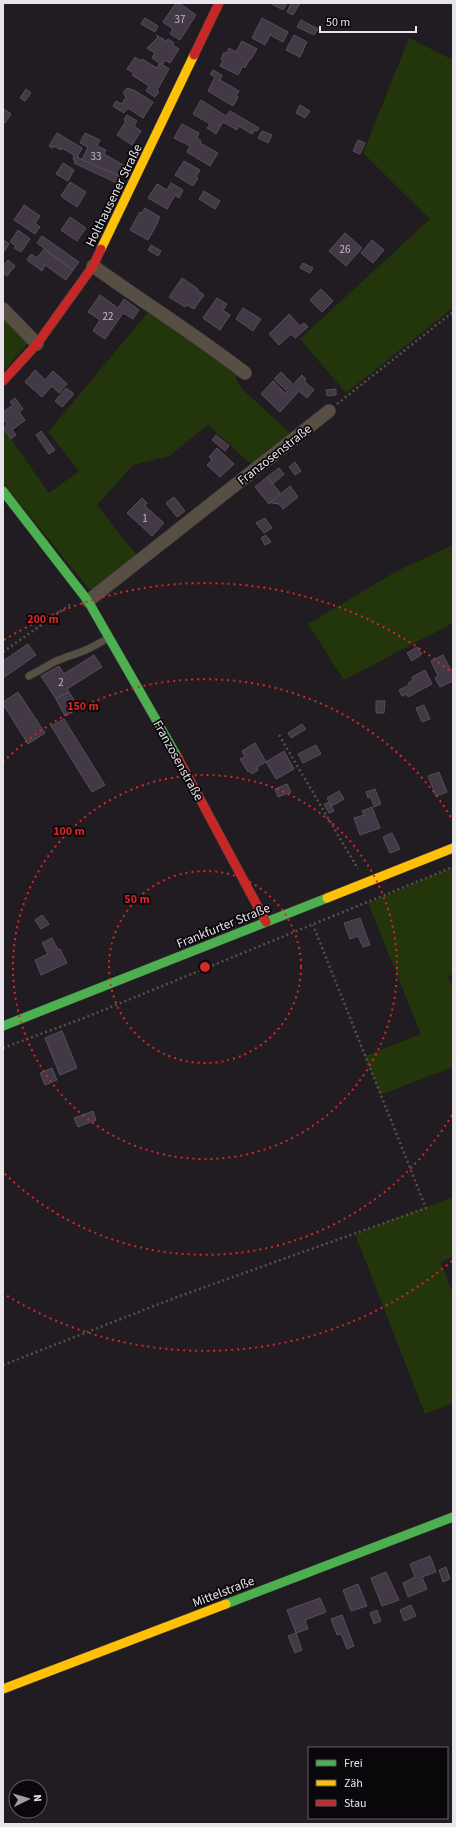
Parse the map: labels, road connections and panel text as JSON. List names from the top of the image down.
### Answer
{
  "streets": {
    "street": [
      "Holthausener Straße",
      "Franzosenstraße",
      "Frankfurter Straße",
      "Mittelstraße"
    ]
  },
  "crossings": [
    ["Franzosenstraße", "Frankfurter Straße"]
  ],
  "house_numbers": [
    "37",
    "33",
    "26",
    "22",
    "1",
    "2"
  ],
  "legend": ["Frei", "Zäh", "Stau"],
  "scale_bar": "50 m",
  "north": "right",
  "rings": [
    "200 m",
    "150 m",
    "100 m",
    "50 m"
  ]
}
